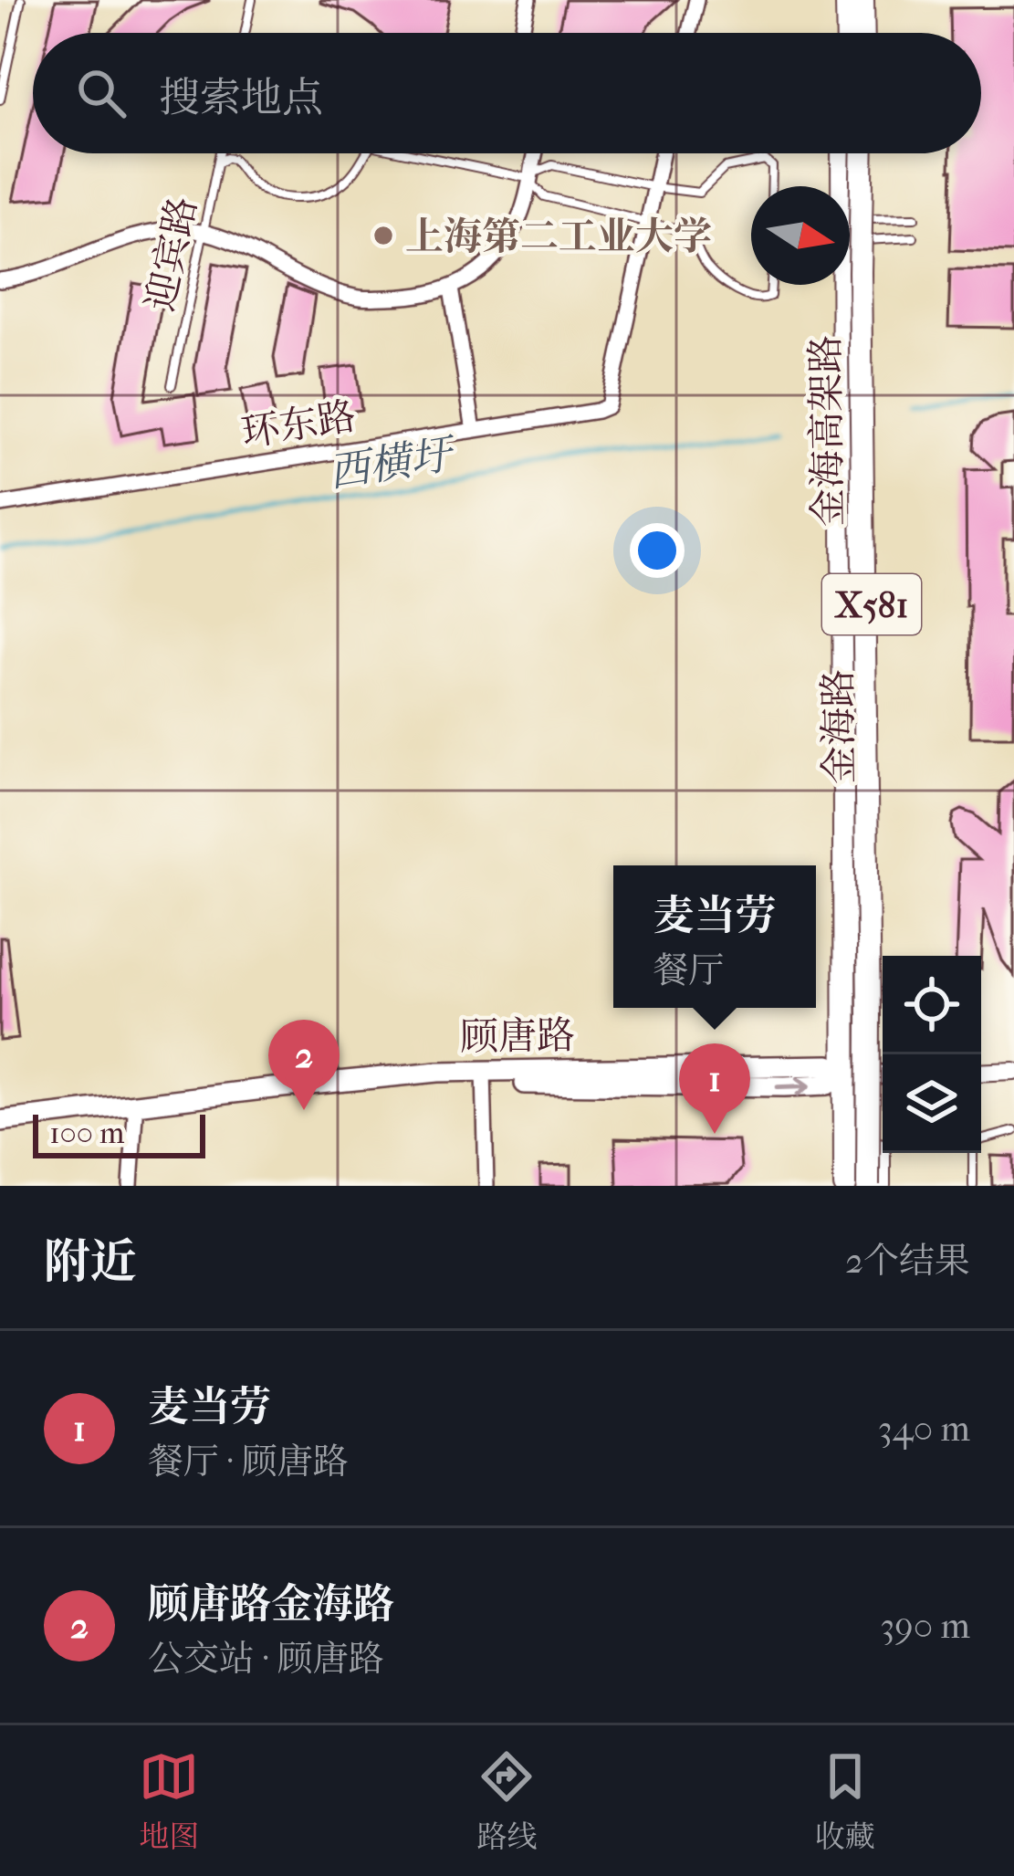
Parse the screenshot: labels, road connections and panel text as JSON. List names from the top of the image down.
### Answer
{
  "streets": {
    "main road": [
      "金海高架路",
      "X581",
      "金海路",
      "顾唐路"
    ],
    "street": ["环东路"],
    "lane": ["迎宾路"]
  },
  "crossings": [
    ["金海路", "顾唐路"]
  ],
  "water": ["西横圩"],
  "places": ["上海第二工业大学"],
  "scale_bar": "100 m",
  "north": "right",
  "page": {
    "search": "搜索地点",
    "popup": ["麦当劳", "餐厅"],
    "pins": ["2", "1"],
    "scale": "100 m",
    "heading": ["附近", "2个结果"],
    "list": [
      {
        "mark": "1",
        "name": "麦当劳",
        "note": "餐厅 · 顾唐路",
        "value": "340 m"
      },
      {
        "mark": "2",
        "name": "顾唐路金海路",
        "note": "公交站 · 顾唐路",
        "value": "390 m"
      }
    ],
    "nav": ["地图", "路线", "收藏"]
  }
}
